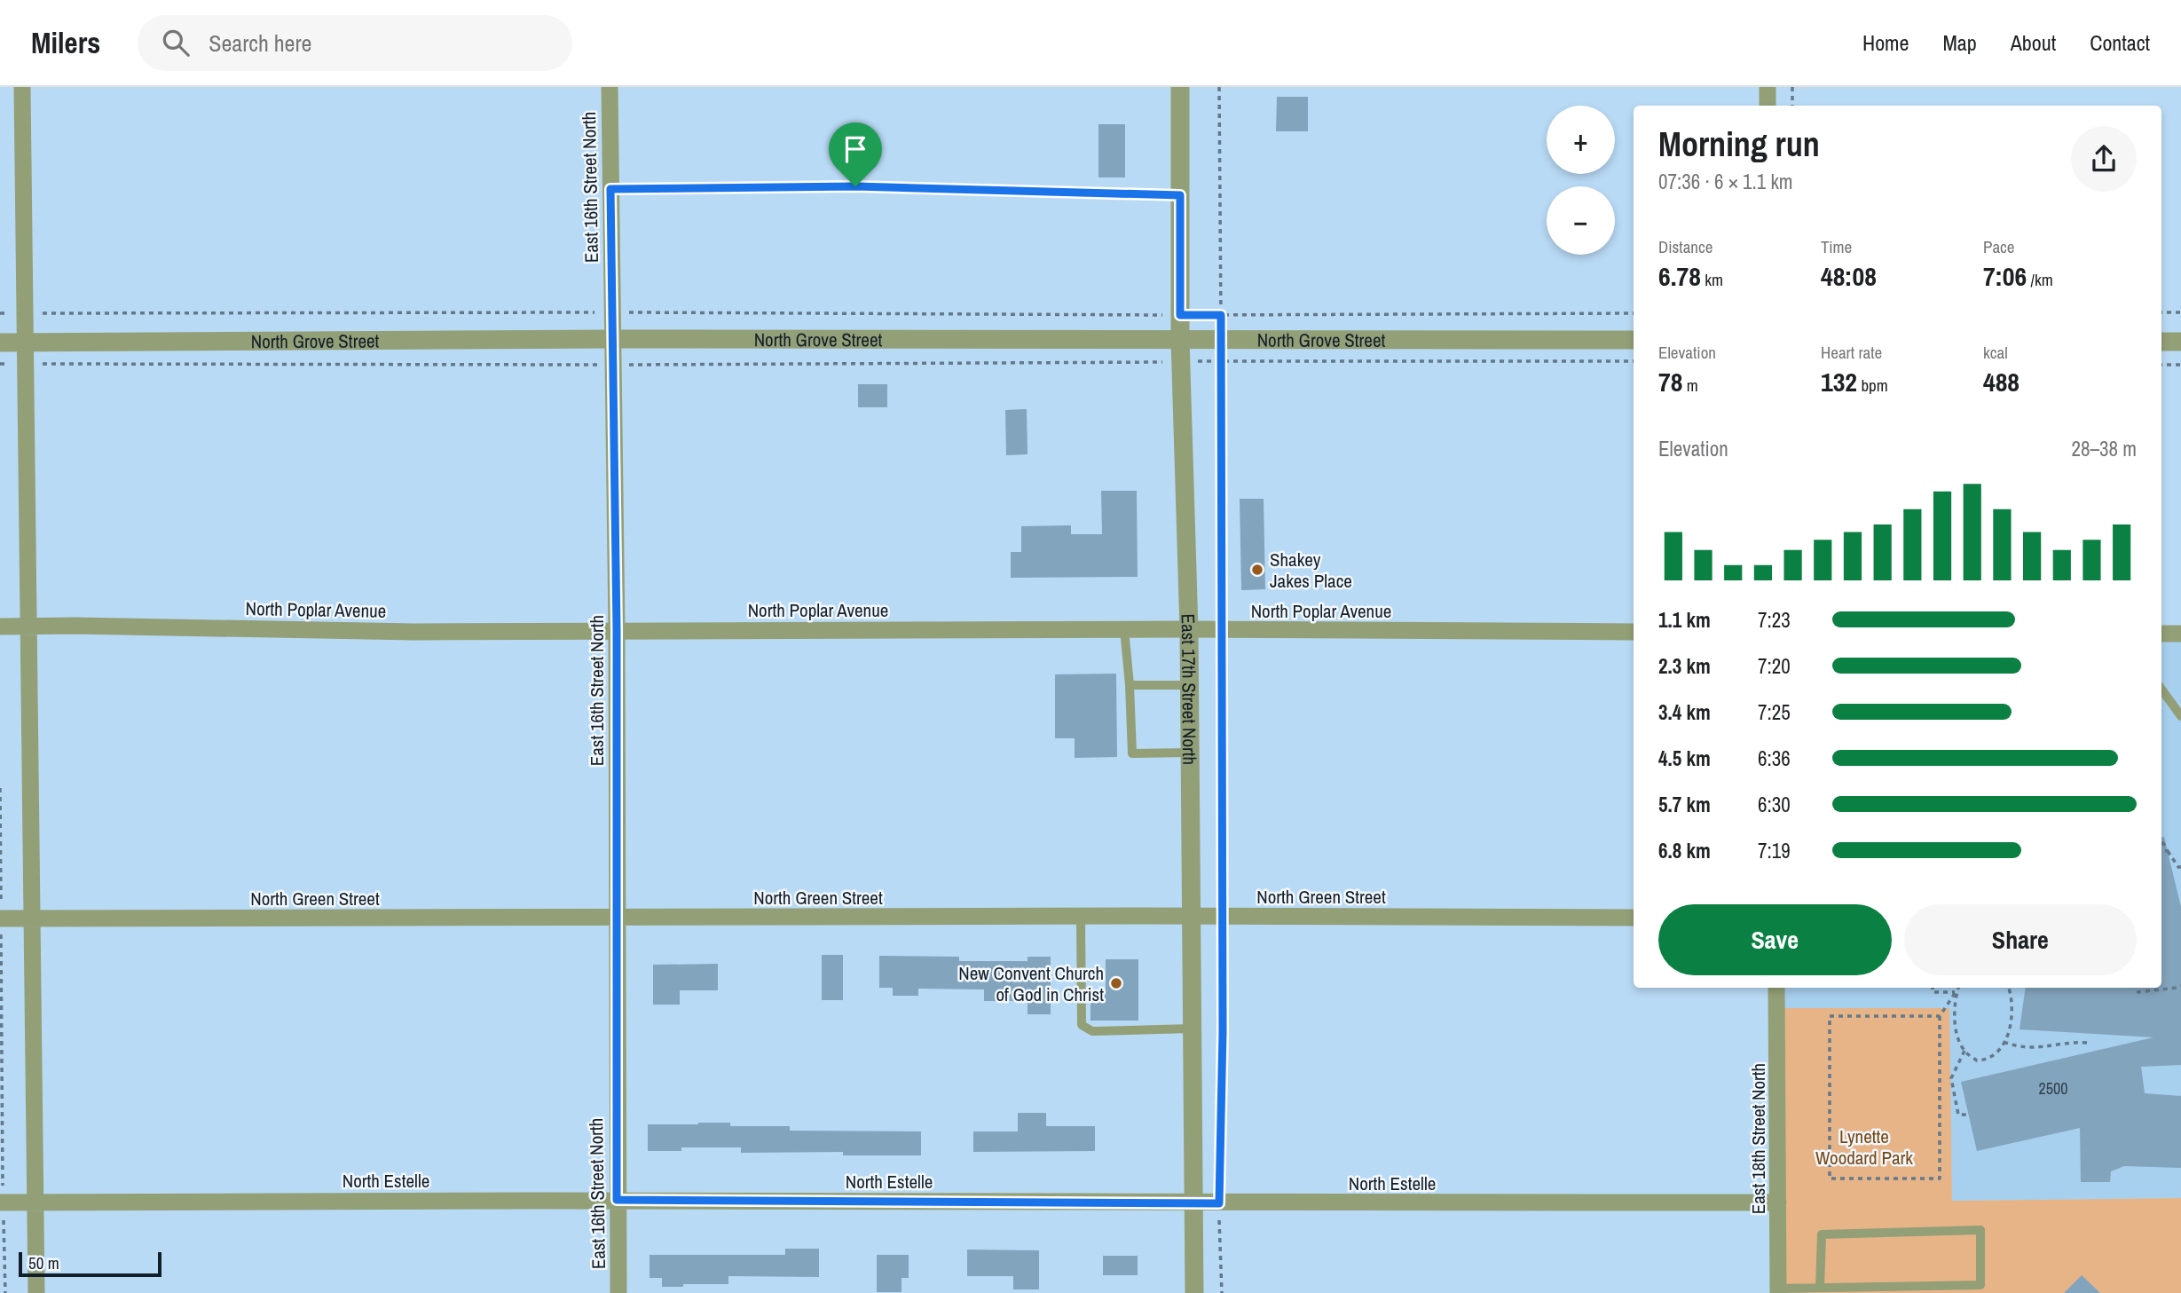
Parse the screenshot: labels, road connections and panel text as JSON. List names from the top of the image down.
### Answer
{
  "streets": {
    "street": [
      "East 16th Street North",
      "North Grove Street",
      "North Poplar Avenue",
      "East 17th Street North",
      "North Green Street",
      "East 18th Street North",
      "North Estelle"
    ]
  },
  "crossings": [
    ["East 16th Street North", "North Grove Street"],
    ["East 16th Street North", "North Poplar Avenue"],
    ["East 16th Street North", "North Green Street"],
    ["East 16th Street North", "North Estelle"],
    ["North Grove Street", "East 17th Street North"],
    ["North Poplar Avenue", "East 17th Street North"],
    ["East 17th Street North", "North Green Street"],
    ["East 17th Street North", "North Estelle"],
    ["East 18th Street North", "North Estelle"]
  ],
  "parks": ["Lynette Woodard Park"],
  "places": ["Shakey Jakes Place", "New Convent Church of God in Christ"],
  "house_numbers": ["2500"],
  "scale_bar": "50 m",
  "page": {
    "header": "Milers",
    "search": "Search here",
    "nav": [
      "Home",
      "Map",
      "About",
      "Contact"
    ],
    "map_buttons": ["+", "−"],
    "heading": ["Morning run", "07:36 · 6 × 1.1 km"],
    "stats": [
      ["Distance", "6.78 km"],
      ["Time", "48:08"],
      ["Pace", "7:06 /km"],
      ["Elevation", "78 m"],
      ["Heart rate", "132 bpm"],
      ["kcal", "488"]
    ],
    "chart": ["Elevation", "28–38 m"],
    "list": [
      {
        "name": "1.1 km",
        "note": "7:23"
      },
      {
        "name": "2.3 km",
        "note": "7:20"
      },
      {
        "name": "3.4 km",
        "note": "7:25"
      },
      {
        "name": "4.5 km",
        "note": "6:36"
      },
      {
        "name": "5.7 km",
        "note": "6:30"
      },
      {
        "name": "6.8 km",
        "note": "7:19"
      }
    ],
    "buttons": ["Save", "Share"],
    "scale": "50 m"
  }
}
